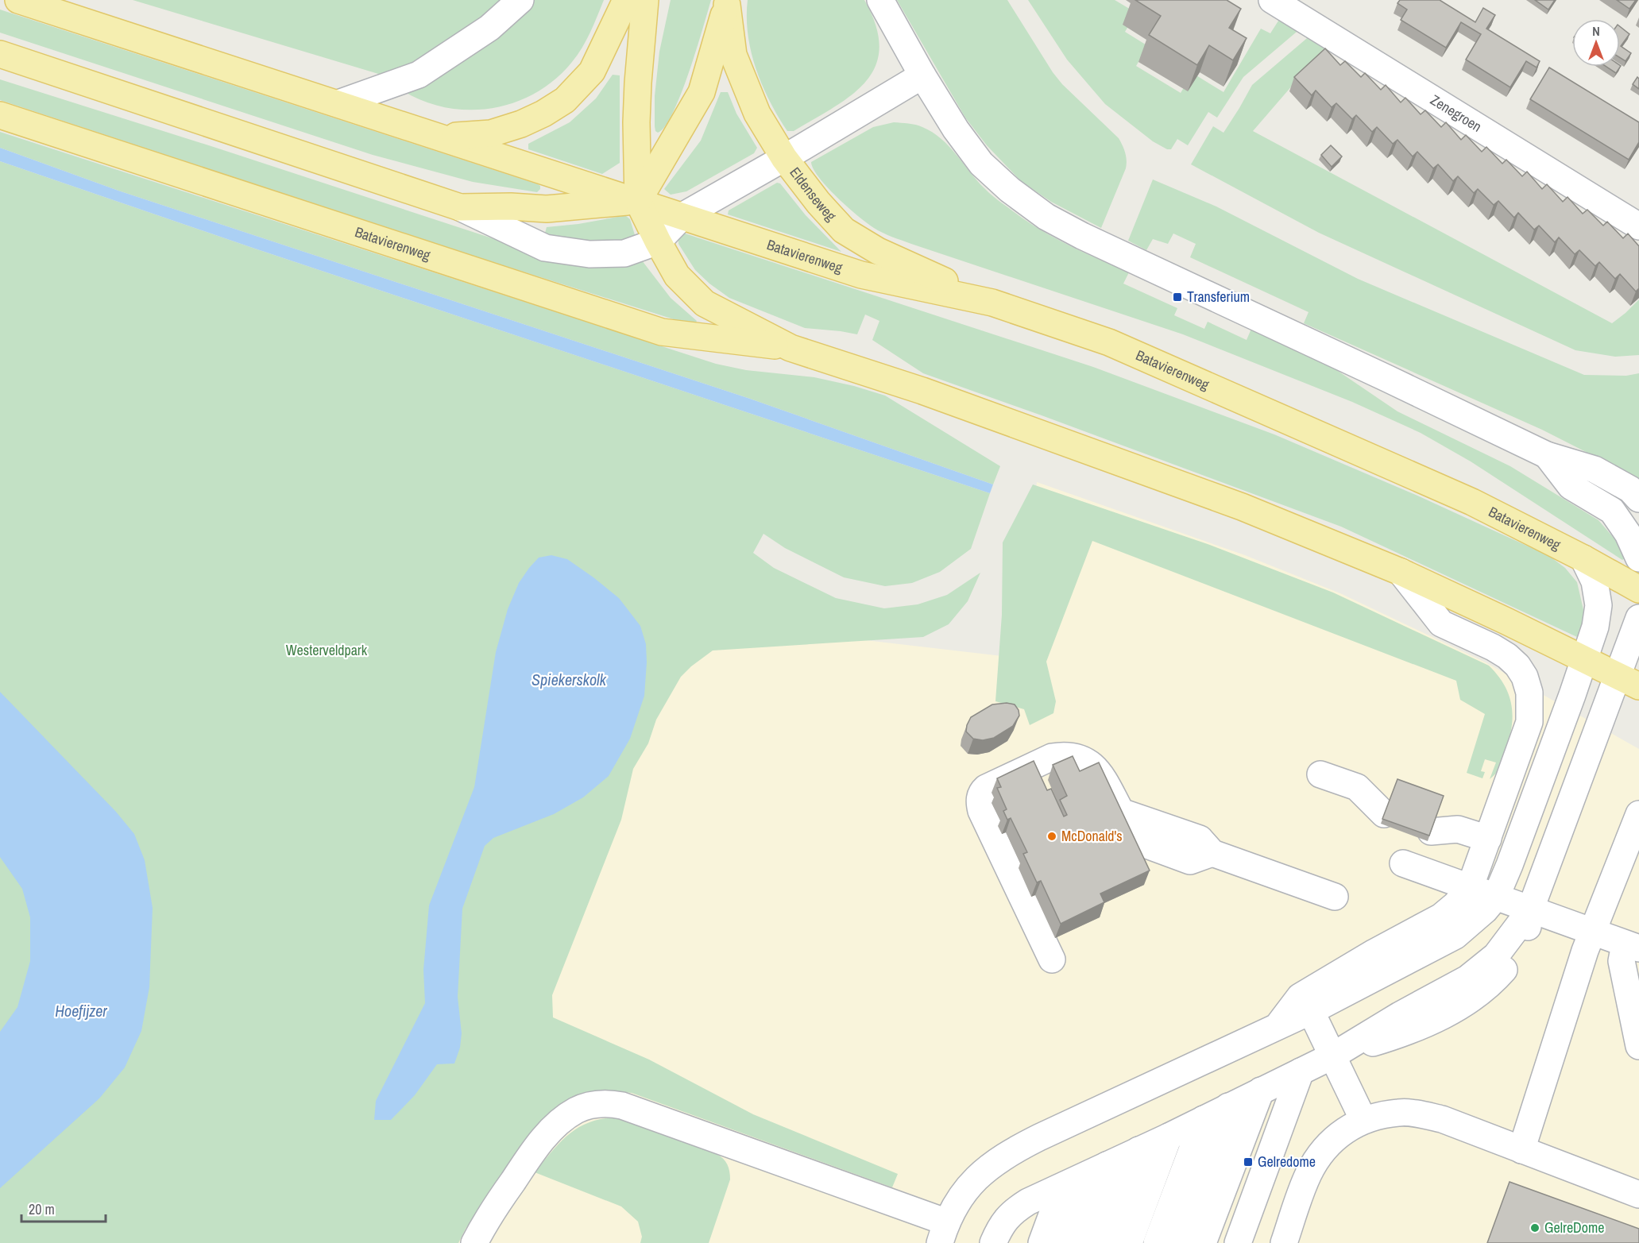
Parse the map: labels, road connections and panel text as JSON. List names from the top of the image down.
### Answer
{
  "streets": {
    "main road": ["Eldenseweg", "Batavierenweg"],
    "street": ["Zenegroen"]
  },
  "crossings": [
    ["Eldenseweg", "Batavierenweg"]
  ],
  "water": ["Spiekerskolk", "Hoefijzer"],
  "parks": ["Westerveldpark"],
  "places": {
    "transit": ["Transferium", "Gelredome"],
    "other": ["McDonald's", "GelreDome"]
  },
  "scale_bar": "20 m",
  "north": "top"
}
